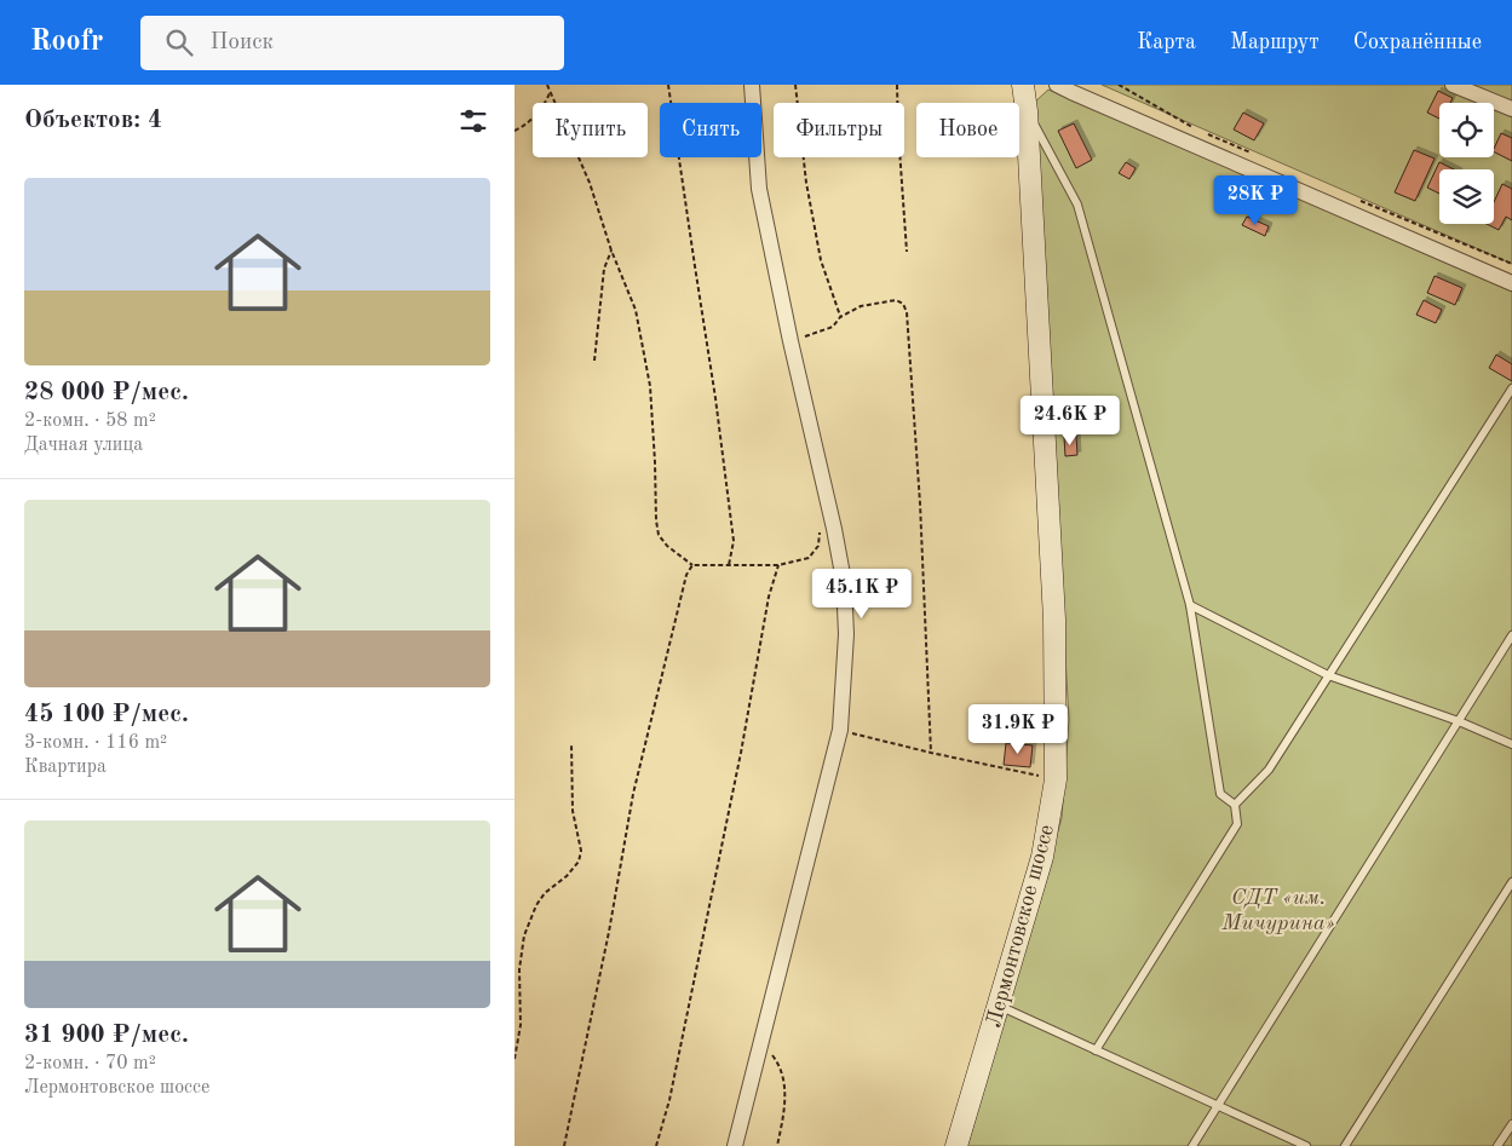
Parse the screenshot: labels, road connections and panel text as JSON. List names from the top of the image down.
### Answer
{
  "streets": {
    "street": ["Лермонтовское шоссе"]
  },
  "parks": ["СДТ «им. Мичурина»"],
  "page": {
    "header": "Roofr",
    "search": "Поиск",
    "nav": ["Карта", "Маршрут", "Сохранённые"],
    "heading": "Объектов: 4",
    "chip": [
      "Купить",
      "Снять",
      "Фильтры",
      "Новое"
    ],
    "list": [
      {
        "name": "28 000 ₽/мес.",
        "note": "2-комн. · 58 m² · Дачная улица"
      },
      {
        "name": "45 100 ₽/мес.",
        "note": "3-комн. · 116 m² · Квартира"
      },
      {
        "name": "31 900 ₽/мес.",
        "note": "2-комн. · 70 m² · Лермонтовское шоссе"
      }
    ],
    "price": [
      "28K ₽",
      "24.6K ₽",
      "45.1K ₽",
      "31.9K ₽"
    ]
  }
}
